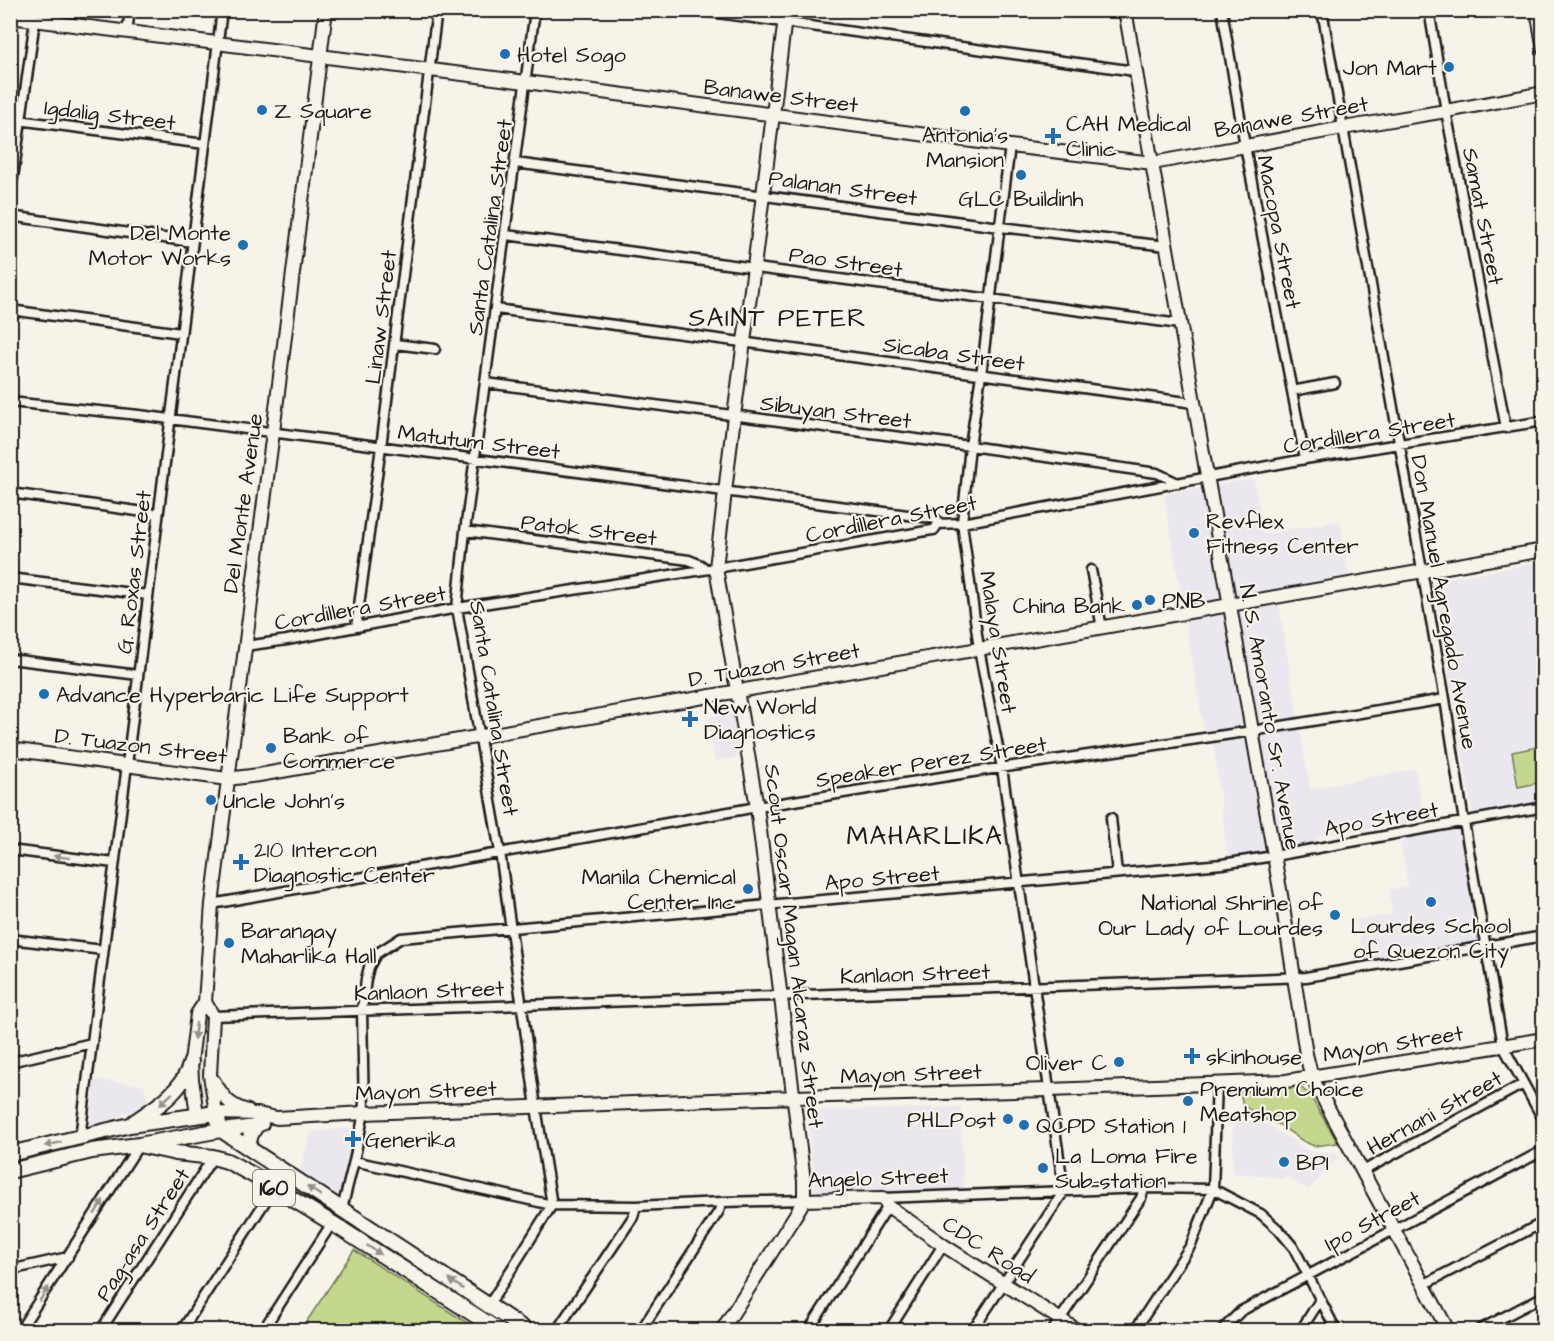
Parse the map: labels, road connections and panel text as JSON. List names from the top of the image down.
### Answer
{
  "streets": {
    "main road": ["160"],
    "street": [
      "Banawe Street",
      "Igdalig Street",
      "Palanan Street",
      "Samat Street",
      "Santa Catalina Street",
      "Macopa Street",
      "Pao Street",
      "Linaw Street",
      "Sicaba Street",
      "Sibuyan Street",
      "Cordillera Street",
      "Matutum Street",
      "Del Monte Avenue",
      "Patok Street",
      "G. Roxas Street",
      "Don Manuel Agregado Avenue",
      "Malaya Street",
      "D. Tuazon Street",
      "N. S. Amoranto Sr. Avenue",
      "Speaker Perez Street",
      "Apo Street",
      "Scout Oscar Magan Alcaraz Street",
      "Kanlaon Street",
      "Mayon Street",
      "Hernani Street",
      "Angelo Street",
      "Ipo Street",
      "Pag-asa Street",
      "CDC Road"
    ]
  },
  "crossings": [
    ["Banawe Street", "Samat Street"],
    ["Banawe Street", "Santa Catalina Street"],
    ["Banawe Street", "Macopa Street"],
    ["Banawe Street", "Linaw Street"],
    ["Banawe Street", "Del Monte Avenue"],
    ["Banawe Street", "G. Roxas Street"],
    ["Banawe Street", "Don Manuel Agregado Avenue"],
    ["Banawe Street", "Malaya Street"],
    ["Banawe Street", "N. S. Amoranto Sr. Avenue"],
    ["Banawe Street", "Scout Oscar Magan Alcaraz Street"],
    ["Igdalig Street", "G. Roxas Street"],
    ["Palanan Street", "Santa Catalina Street"],
    ["Palanan Street", "Malaya Street"],
    ["Palanan Street", "N. S. Amoranto Sr. Avenue"],
    ["Palanan Street", "Scout Oscar Magan Alcaraz Street"],
    ["Samat Street", "Cordillera Street"],
    ["Santa Catalina Street", "Pao Street"],
    ["Santa Catalina Street", "Sicaba Street"],
    ["Santa Catalina Street", "Sibuyan Street"],
    ["Santa Catalina Street", "Cordillera Street"],
    ["Santa Catalina Street", "Matutum Street"],
    ["Santa Catalina Street", "Patok Street"],
    ["Santa Catalina Street", "D. Tuazon Street"],
    ["Santa Catalina Street", "Speaker Perez Street"],
    ["Santa Catalina Street", "Apo Street"],
    ["Santa Catalina Street", "Kanlaon Street"],
    ["Santa Catalina Street", "Mayon Street"],
    ["Santa Catalina Street", "Angelo Street"],
    ["Macopa Street", "Cordillera Street"],
    ["Pao Street", "Malaya Street"],
    ["Pao Street", "N. S. Amoranto Sr. Avenue"],
    ["Pao Street", "Scout Oscar Magan Alcaraz Street"],
    ["Linaw Street", "Cordillera Street"],
    ["Linaw Street", "Matutum Street"],
    ["Sicaba Street", "Malaya Street"],
    ["Sicaba Street", "N. S. Amoranto Sr. Avenue"],
    ["Sicaba Street", "Scout Oscar Magan Alcaraz Street"],
    ["Sibuyan Street", "Cordillera Street"],
    ["Sibuyan Street", "Malaya Street"],
    ["Sibuyan Street", "Scout Oscar Magan Alcaraz Street"],
    ["Cordillera Street", "Matutum Street"],
    ["Cordillera Street", "Del Monte Avenue"],
    ["Cordillera Street", "Patok Street"],
    ["Cordillera Street", "Don Manuel Agregado Avenue"],
    ["Cordillera Street", "Malaya Street"],
    ["Cordillera Street", "N. S. Amoranto Sr. Avenue"],
    ["Cordillera Street", "Scout Oscar Magan Alcaraz Street"],
    ["Matutum Street", "Del Monte Avenue"],
    ["Matutum Street", "G. Roxas Street"],
    ["Matutum Street", "Scout Oscar Magan Alcaraz Street"],
    ["Del Monte Avenue", "D. Tuazon Street"],
    ["Del Monte Avenue", "Speaker Perez Street"],
    ["Patok Street", "Scout Oscar Magan Alcaraz Street"],
    ["G. Roxas Street", "D. Tuazon Street"],
    ["Don Manuel Agregado Avenue", "D. Tuazon Street"],
    ["Don Manuel Agregado Avenue", "Speaker Perez Street"],
    ["Don Manuel Agregado Avenue", "Apo Street"],
    ["Don Manuel Agregado Avenue", "Kanlaon Street"],
    ["Don Manuel Agregado Avenue", "Mayon Street"],
    ["Don Manuel Agregado Avenue", "Hernani Street"],
    ["Malaya Street", "D. Tuazon Street"],
    ["Malaya Street", "Speaker Perez Street"],
    ["Malaya Street", "Apo Street"],
    ["Malaya Street", "Kanlaon Street"],
    ["Malaya Street", "Mayon Street"],
    ["Malaya Street", "Angelo Street"],
    ["D. Tuazon Street", "N. S. Amoranto Sr. Avenue"],
    ["D. Tuazon Street", "Scout Oscar Magan Alcaraz Street"],
    ["N. S. Amoranto Sr. Avenue", "Speaker Perez Street"],
    ["N. S. Amoranto Sr. Avenue", "Apo Street"],
    ["N. S. Amoranto Sr. Avenue", "Kanlaon Street"],
    ["N. S. Amoranto Sr. Avenue", "Mayon Street"],
    ["N. S. Amoranto Sr. Avenue", "Hernani Street"],
    ["N. S. Amoranto Sr. Avenue", "Ipo Street"],
    ["Speaker Perez Street", "Scout Oscar Magan Alcaraz Street"],
    ["Apo Street", "Scout Oscar Magan Alcaraz Street"],
    ["Apo Street", "Kanlaon Street"],
    ["Apo Street", "Mayon Street"],
    ["Apo Street", "Angelo Street"],
    ["Apo Street", "160"],
    ["Scout Oscar Magan Alcaraz Street", "Kanlaon Street"],
    ["Scout Oscar Magan Alcaraz Street", "Mayon Street"],
    ["Scout Oscar Magan Alcaraz Street", "Angelo Street"],
    ["Mayon Street", "160"],
    ["Angelo Street", "Ipo Street"],
    ["Angelo Street", "CDC Road"],
    ["160", "Pag-asa Street"]
  ],
  "districts": ["SAINT PETER", "MAHARLIKA"],
  "places": {
    "other": [
      "Hotel Sogo",
      "Jon Mart",
      "Z Square",
      "Antonia's Mansion",
      "GLC Buildinh",
      "Del Monte Motor Works",
      "Revflex Fitness Center",
      "PNB",
      "China Bank",
      "Advance Hyperbaric Life Support",
      "Bank of Commerce",
      "Uncle John's",
      "Manila Chemical Center Inc",
      "Lourdes School of Quezon City",
      "National Shrine of Our Lady of Lourdes",
      "Barangay Maharlika Hall",
      "Oliver C",
      "Premium Choice Meatshop",
      "PHLPost",
      "QCPD Station 1",
      "BPI",
      "La Loma Fire Sub-station"
    ],
    "health": [
      "CAH Medical Clinic",
      "New World Diagnostics",
      "210 Intercon Diagnostic Center",
      "skinhouse",
      "Generika"
    ]
  }
}
